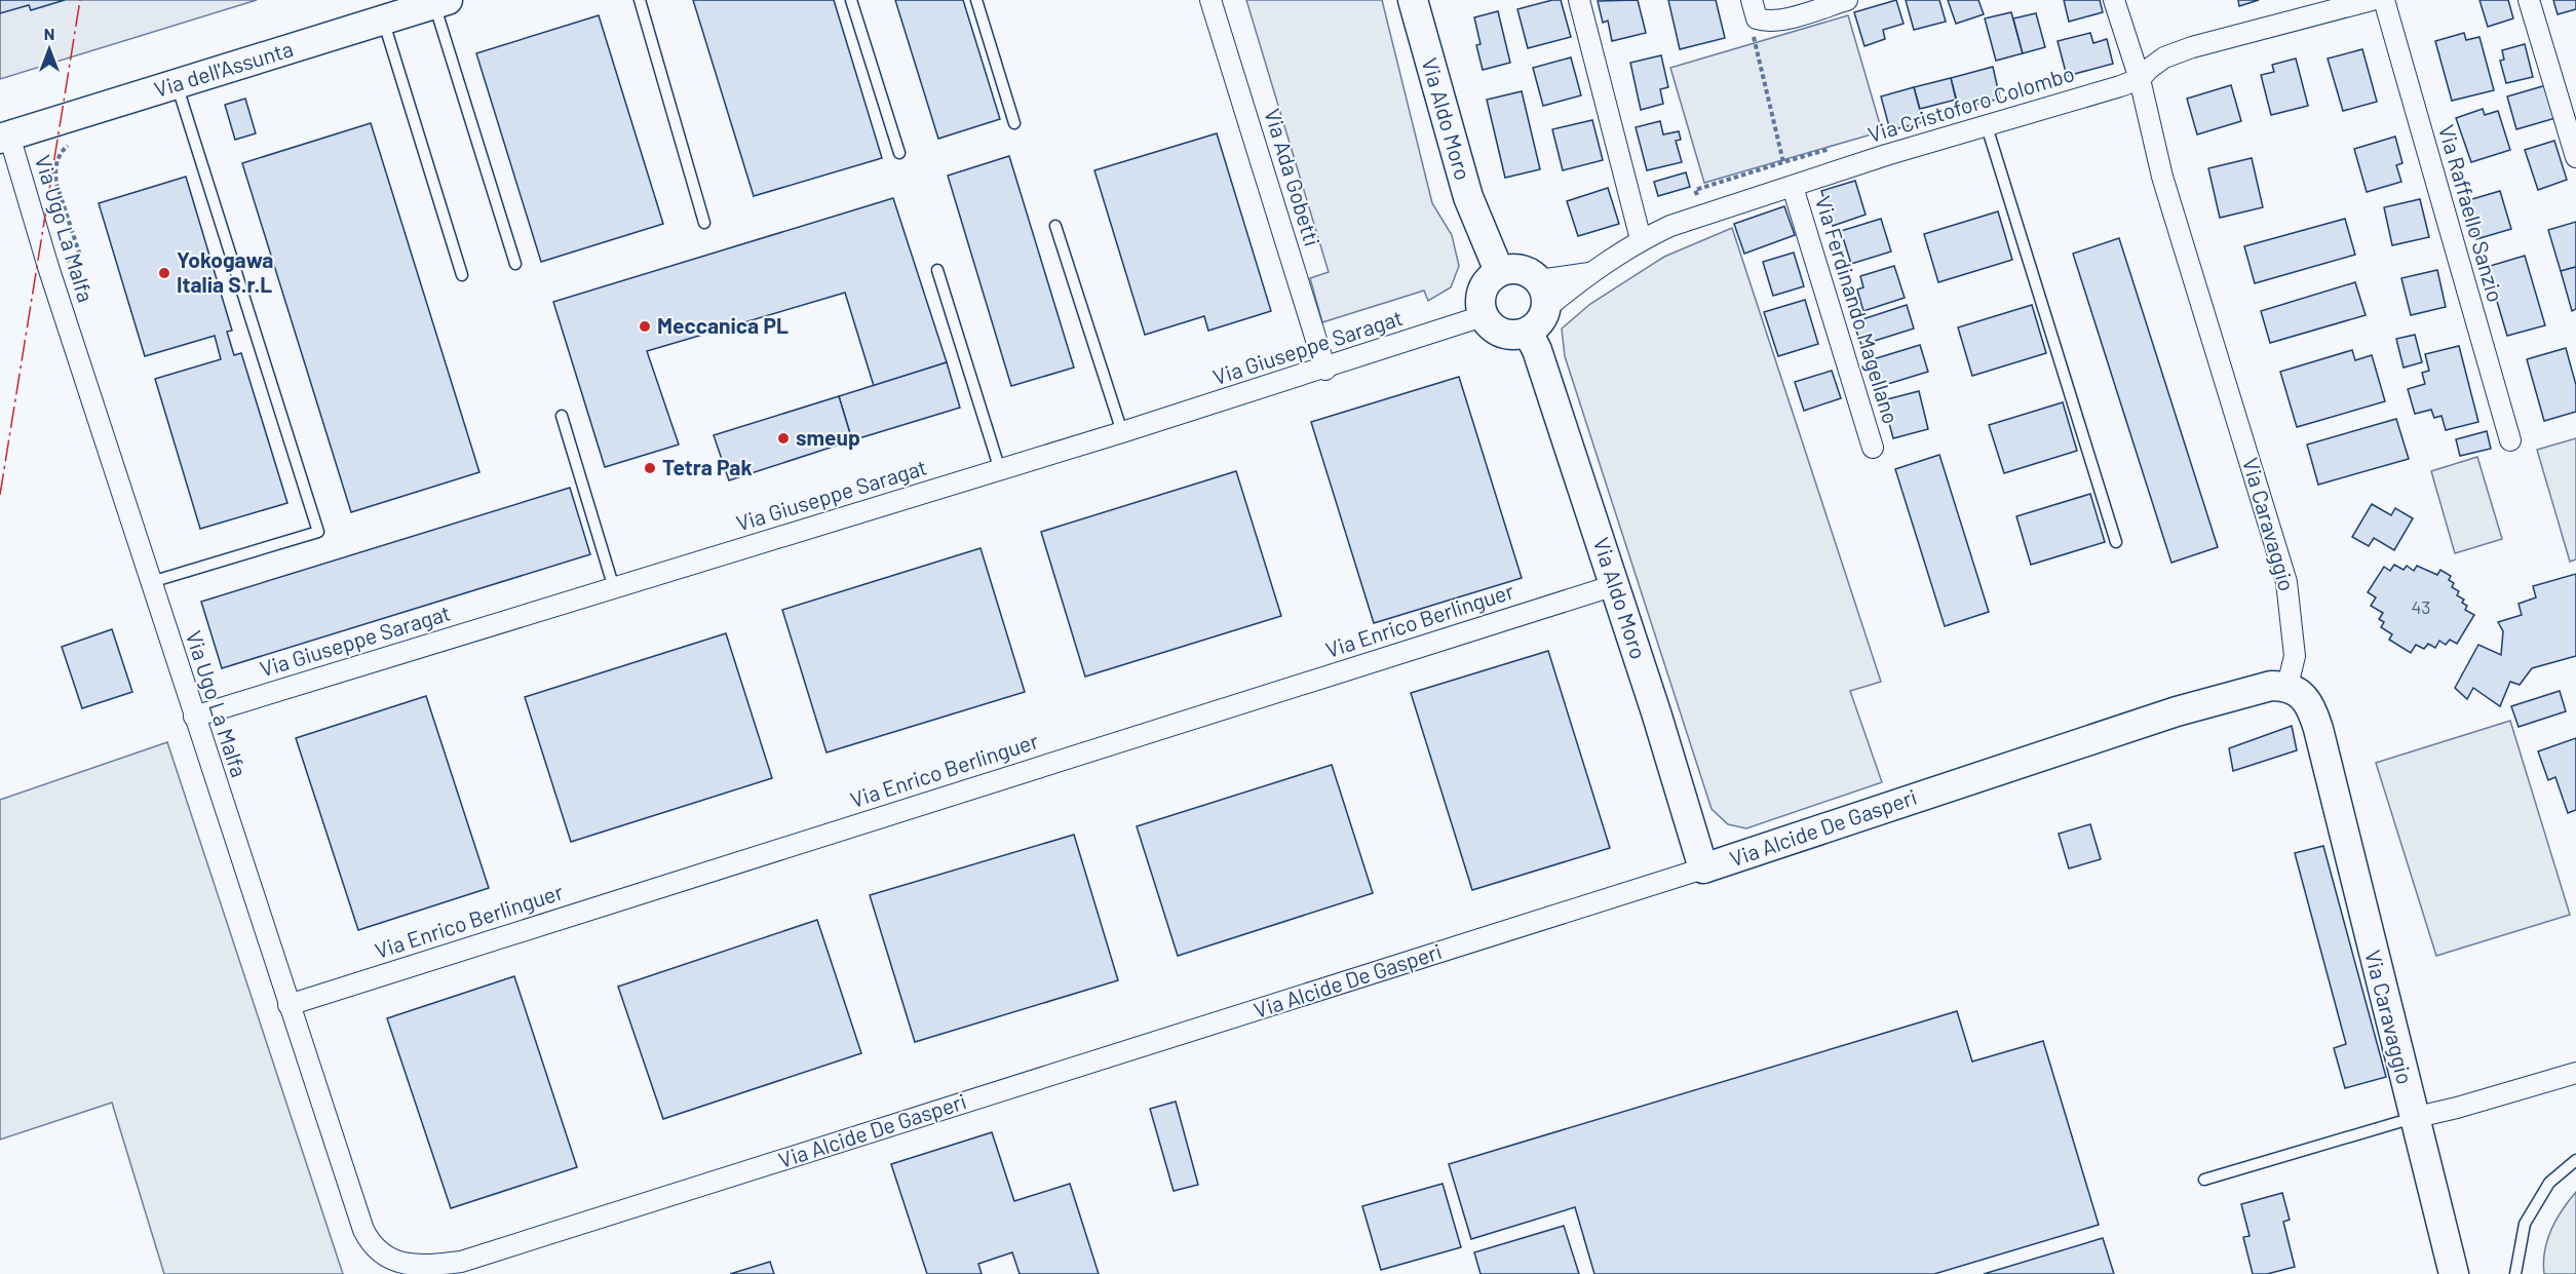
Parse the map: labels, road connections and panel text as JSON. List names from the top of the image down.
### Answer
{
  "streets": {
    "street": [
      "Via dell'Assunta",
      "Via Cristoforo Colombo",
      "Via Aldo Moro",
      "Via Ada Gobetti",
      "Via Raffaello Sanzio",
      "Via Ugo La Malfa",
      "Via Ferdinando Magellano",
      "Via Giuseppe Saragat",
      "Via Caravaggio",
      "Via Enrico Berlinguer",
      "Via Alcide De Gasperi"
    ]
  },
  "crossings": [
    ["Via dell'Assunta", "Via Ugo La Malfa"],
    ["Via Cristoforo Colombo", "Via Aldo Moro"],
    ["Via Cristoforo Colombo", "Via Ferdinando Magellano"],
    ["Via Cristoforo Colombo", "Via Giuseppe Saragat"],
    ["Via Cristoforo Colombo", "Via Caravaggio"],
    ["Via Aldo Moro", "Via Giuseppe Saragat"],
    ["Via Aldo Moro", "Via Enrico Berlinguer"],
    ["Via Aldo Moro", "Via Alcide De Gasperi"],
    ["Via Ada Gobetti", "Via Giuseppe Saragat"],
    ["Via Ugo La Malfa", "Via Giuseppe Saragat"],
    ["Via Ugo La Malfa", "Via Enrico Berlinguer"],
    ["Via Ugo La Malfa", "Via Alcide De Gasperi"],
    ["Via Caravaggio", "Via Alcide De Gasperi"]
  ],
  "places": [
    "Yokogawa Italia S.r.L",
    "Meccanica PL",
    "smeup",
    "Tetra Pak"
  ],
  "house_numbers": ["43"],
  "north": "top"
}
